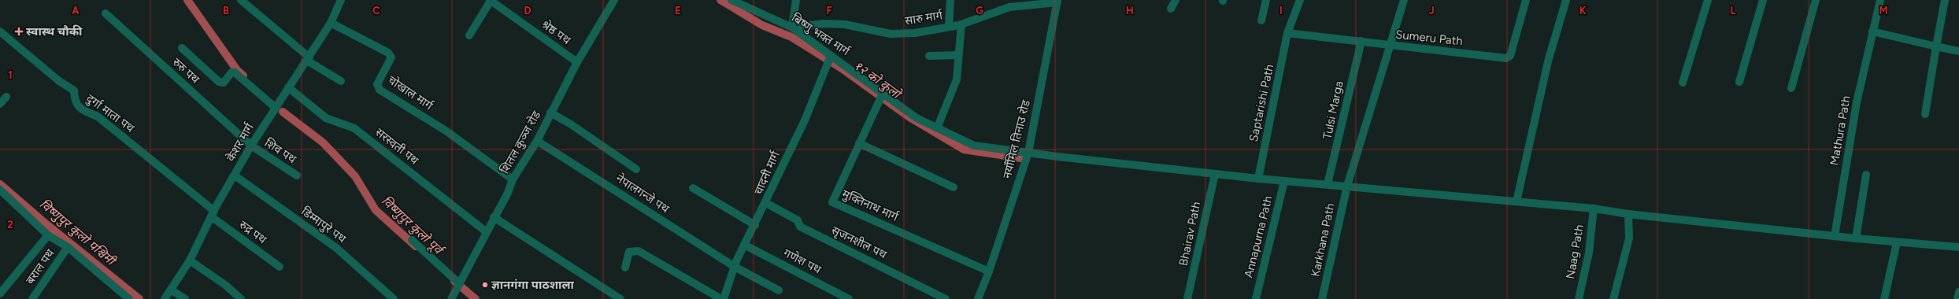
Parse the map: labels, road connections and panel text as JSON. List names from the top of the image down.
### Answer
{
  "streets": {
    "street": [
      "सारु मार्ग",
      "श्रेष्ठ पथ",
      "बिष्णु भक्त मार्ग",
      "Sumeru Path",
      "रुरु पथ",
      "चोखाल मार्ग",
      "Saptarishi Path",
      "Tulsi Marga",
      "दुर्गा माता पथ",
      "Mathura Path",
      "नयाँमिल तिनाउ रोड",
      "केशर मार्ग",
      "शितल कुञ्ज रोड",
      "सरस्वती पथ",
      "शिव पथ",
      "चादनी मार्ग",
      "नेपालगन्जे पथ",
      "मुक्तिनाथ मार्ग",
      "डिम्मापुरे पथ",
      "रुद्र पथ",
      "Bhairav Path",
      "Annapurna Path",
      "Karkhana Path",
      "सृजनशील पथ",
      "Naag Path",
      "गणेश पथ",
      "बराल पथ"
    ]
  },
  "crossings": [
    ["सारु मार्ग", "बिष्णु भक्त मार्ग"],
    ["सारु मार्ग", "नयाँमिल तिनाउ रोड"],
    ["श्रेष्ठ पथ", "शितल कुञ्ज रोड"],
    ["बिष्णु भक्त मार्ग", "Saptarishi Path"],
    ["बिष्णु भक्त मार्ग", "Tulsi Marga"],
    ["बिष्णु भक्त मार्ग", "Mathura Path"],
    ["बिष्णु भक्त मार्ग", "नयाँमिल तिनाउ रोड"],
    ["बिष्णु भक्त मार्ग", "चादनी मार्ग"],
    ["बिष्णु भक्त मार्ग", "मुक्तिनाथ मार्ग"],
    ["बिष्णु भक्त मार्ग", "Bhairav Path"],
    ["बिष्णु भक्त मार्ग", "Annapurna Path"],
    ["बिष्णु भक्त मार्ग", "Karkhana Path"],
    ["बिष्णु भक्त मार्ग", "Naag Path"],
    ["Sumeru Path", "Saptarishi Path"],
    ["Sumeru Path", "Tulsi Marga"],
    ["Sumeru Path", "Karkhana Path"],
    ["रुरु पथ", "केशर मार्ग"],
    ["रुरु पथ", "शिव पथ"],
    ["चोखाल मार्ग", "केशर मार्ग"],
    ["चोखाल मार्ग", "शितल कुञ्ज रोड"],
    ["दुर्गा माता पथ", "केशर मार्ग"],
    ["दुर्गा माता पथ", "रुद्र पथ"],
    ["नयाँमिल तिनाउ रोड", "मुक्तिनाथ मार्ग"],
    ["केशर मार्ग", "सरस्वती पथ"],
    ["केशर मार्ग", "शिव पथ"],
    ["केशर मार्ग", "डिम्मापुरे पथ"],
    ["केशर मार्ग", "रुद्र पथ"],
    ["शितल कुञ्ज रोड", "सरस्वती पथ"],
    ["शितल कुञ्ज रोड", "नेपालगन्जे पथ"],
    ["चादनी मार्ग", "नेपालगन्जे पथ"],
    ["चादनी मार्ग", "सृजनशील पथ"],
    ["चादनी मार्ग", "गणेश पथ"]
  ],
  "water": ["१२ को कुलो", "विष्णुपुर कुलो पूर्व", "विष्णुपुर कुलो पश्चिमी"],
  "places": {
    "health": ["स्वास्थ चौकी"],
    "other": ["ज्ञानगंगा पाठशाला"]
  },
  "grid": {
    "columns": [
      "A",
      "B",
      "C",
      "D",
      "E",
      "F",
      "G",
      "H",
      "I",
      "J",
      "K",
      "L",
      "M"
    ],
    "rows": ["1", "2"]
  }
}
